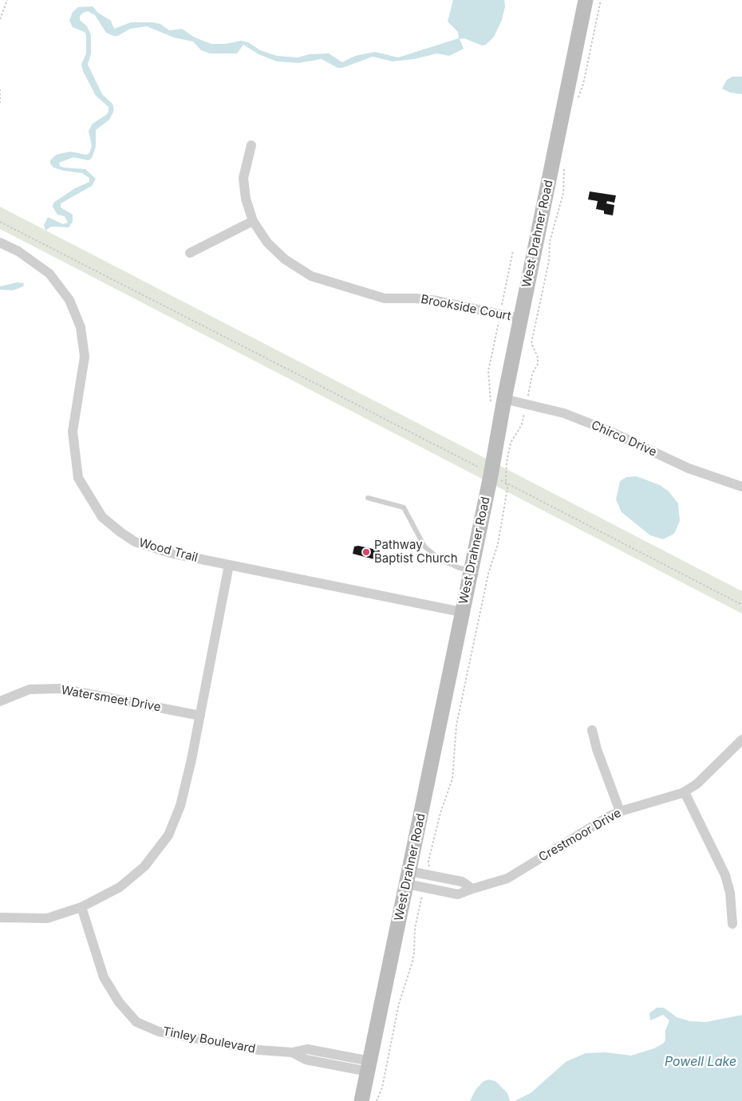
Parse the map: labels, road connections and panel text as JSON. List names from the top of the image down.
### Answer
{
  "streets": {
    "street": [
      "West Drahner Road",
      "Brookside Court",
      "Chirco Drive",
      "Wood Trail",
      "Watersmeet Drive",
      "Crestmoor Drive",
      "Tinley Boulevard"
    ]
  },
  "crossings": [
    ["West Drahner Road", "Brookside Court"],
    ["West Drahner Road", "Chirco Drive"],
    ["West Drahner Road", "Wood Trail"],
    ["West Drahner Road", "Crestmoor Drive"],
    ["West Drahner Road", "Tinley Boulevard"]
  ],
  "water": ["Powell Lake"],
  "places": ["Pathway Baptist Church"]
}
